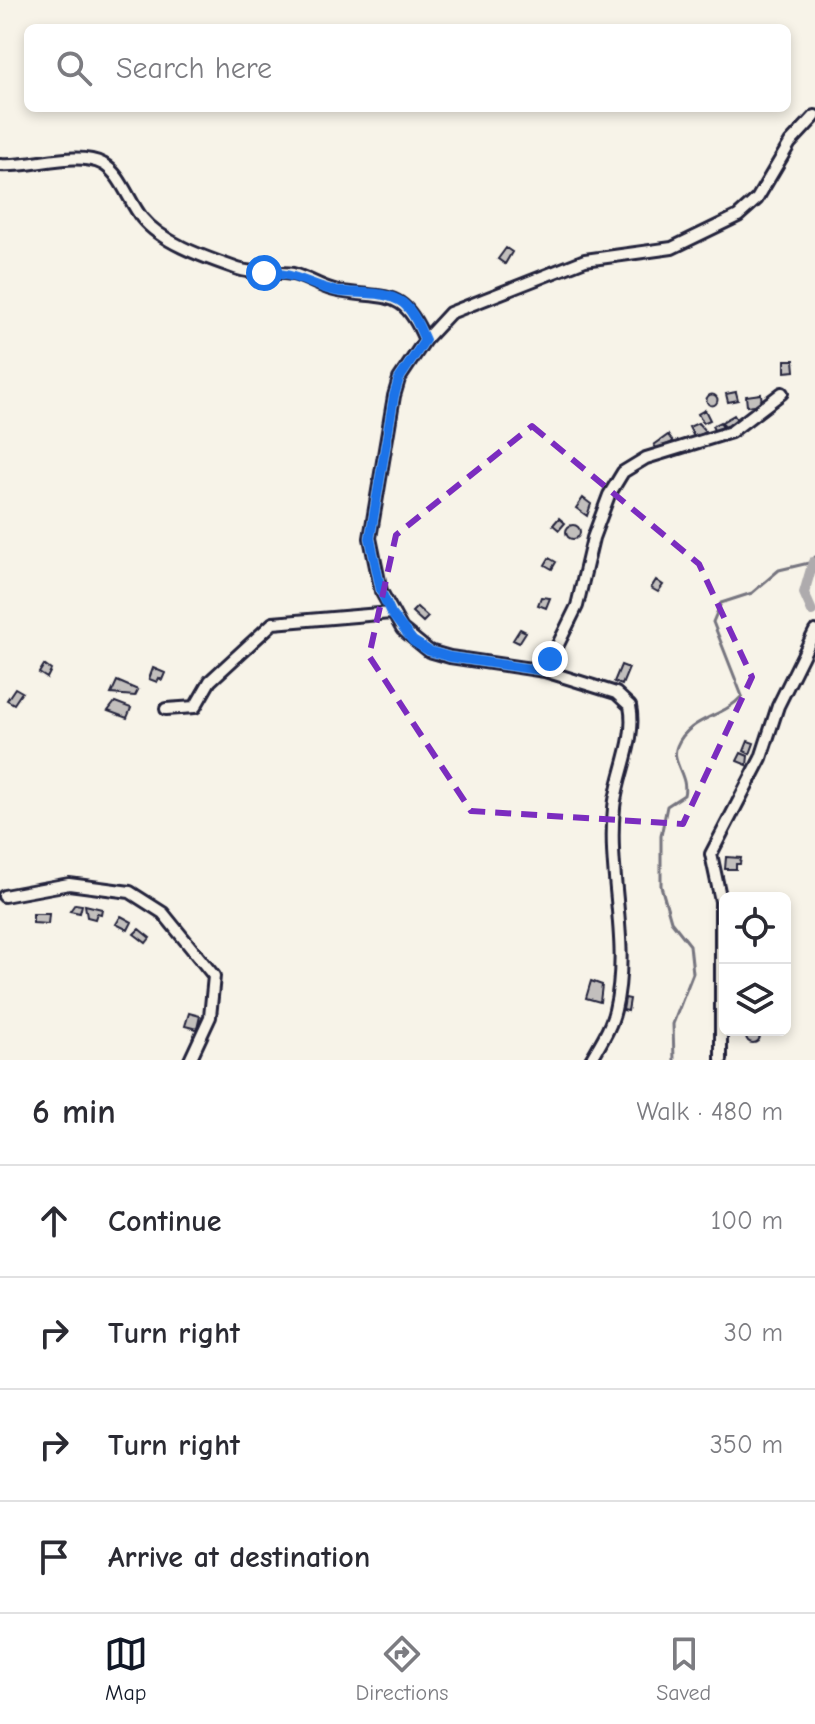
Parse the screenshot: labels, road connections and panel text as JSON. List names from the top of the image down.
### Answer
{
  "page": {
    "search": "Search here",
    "heading": ["6 min", "Walk · 480 m"],
    "list": [
      ["Continue", "100 m"],
      ["Turn right", "30 m"],
      ["Turn right", "350 m"],
      "Arrive at destination"
    ],
    "nav": ["Map", "Directions", "Saved"]
  }
}
